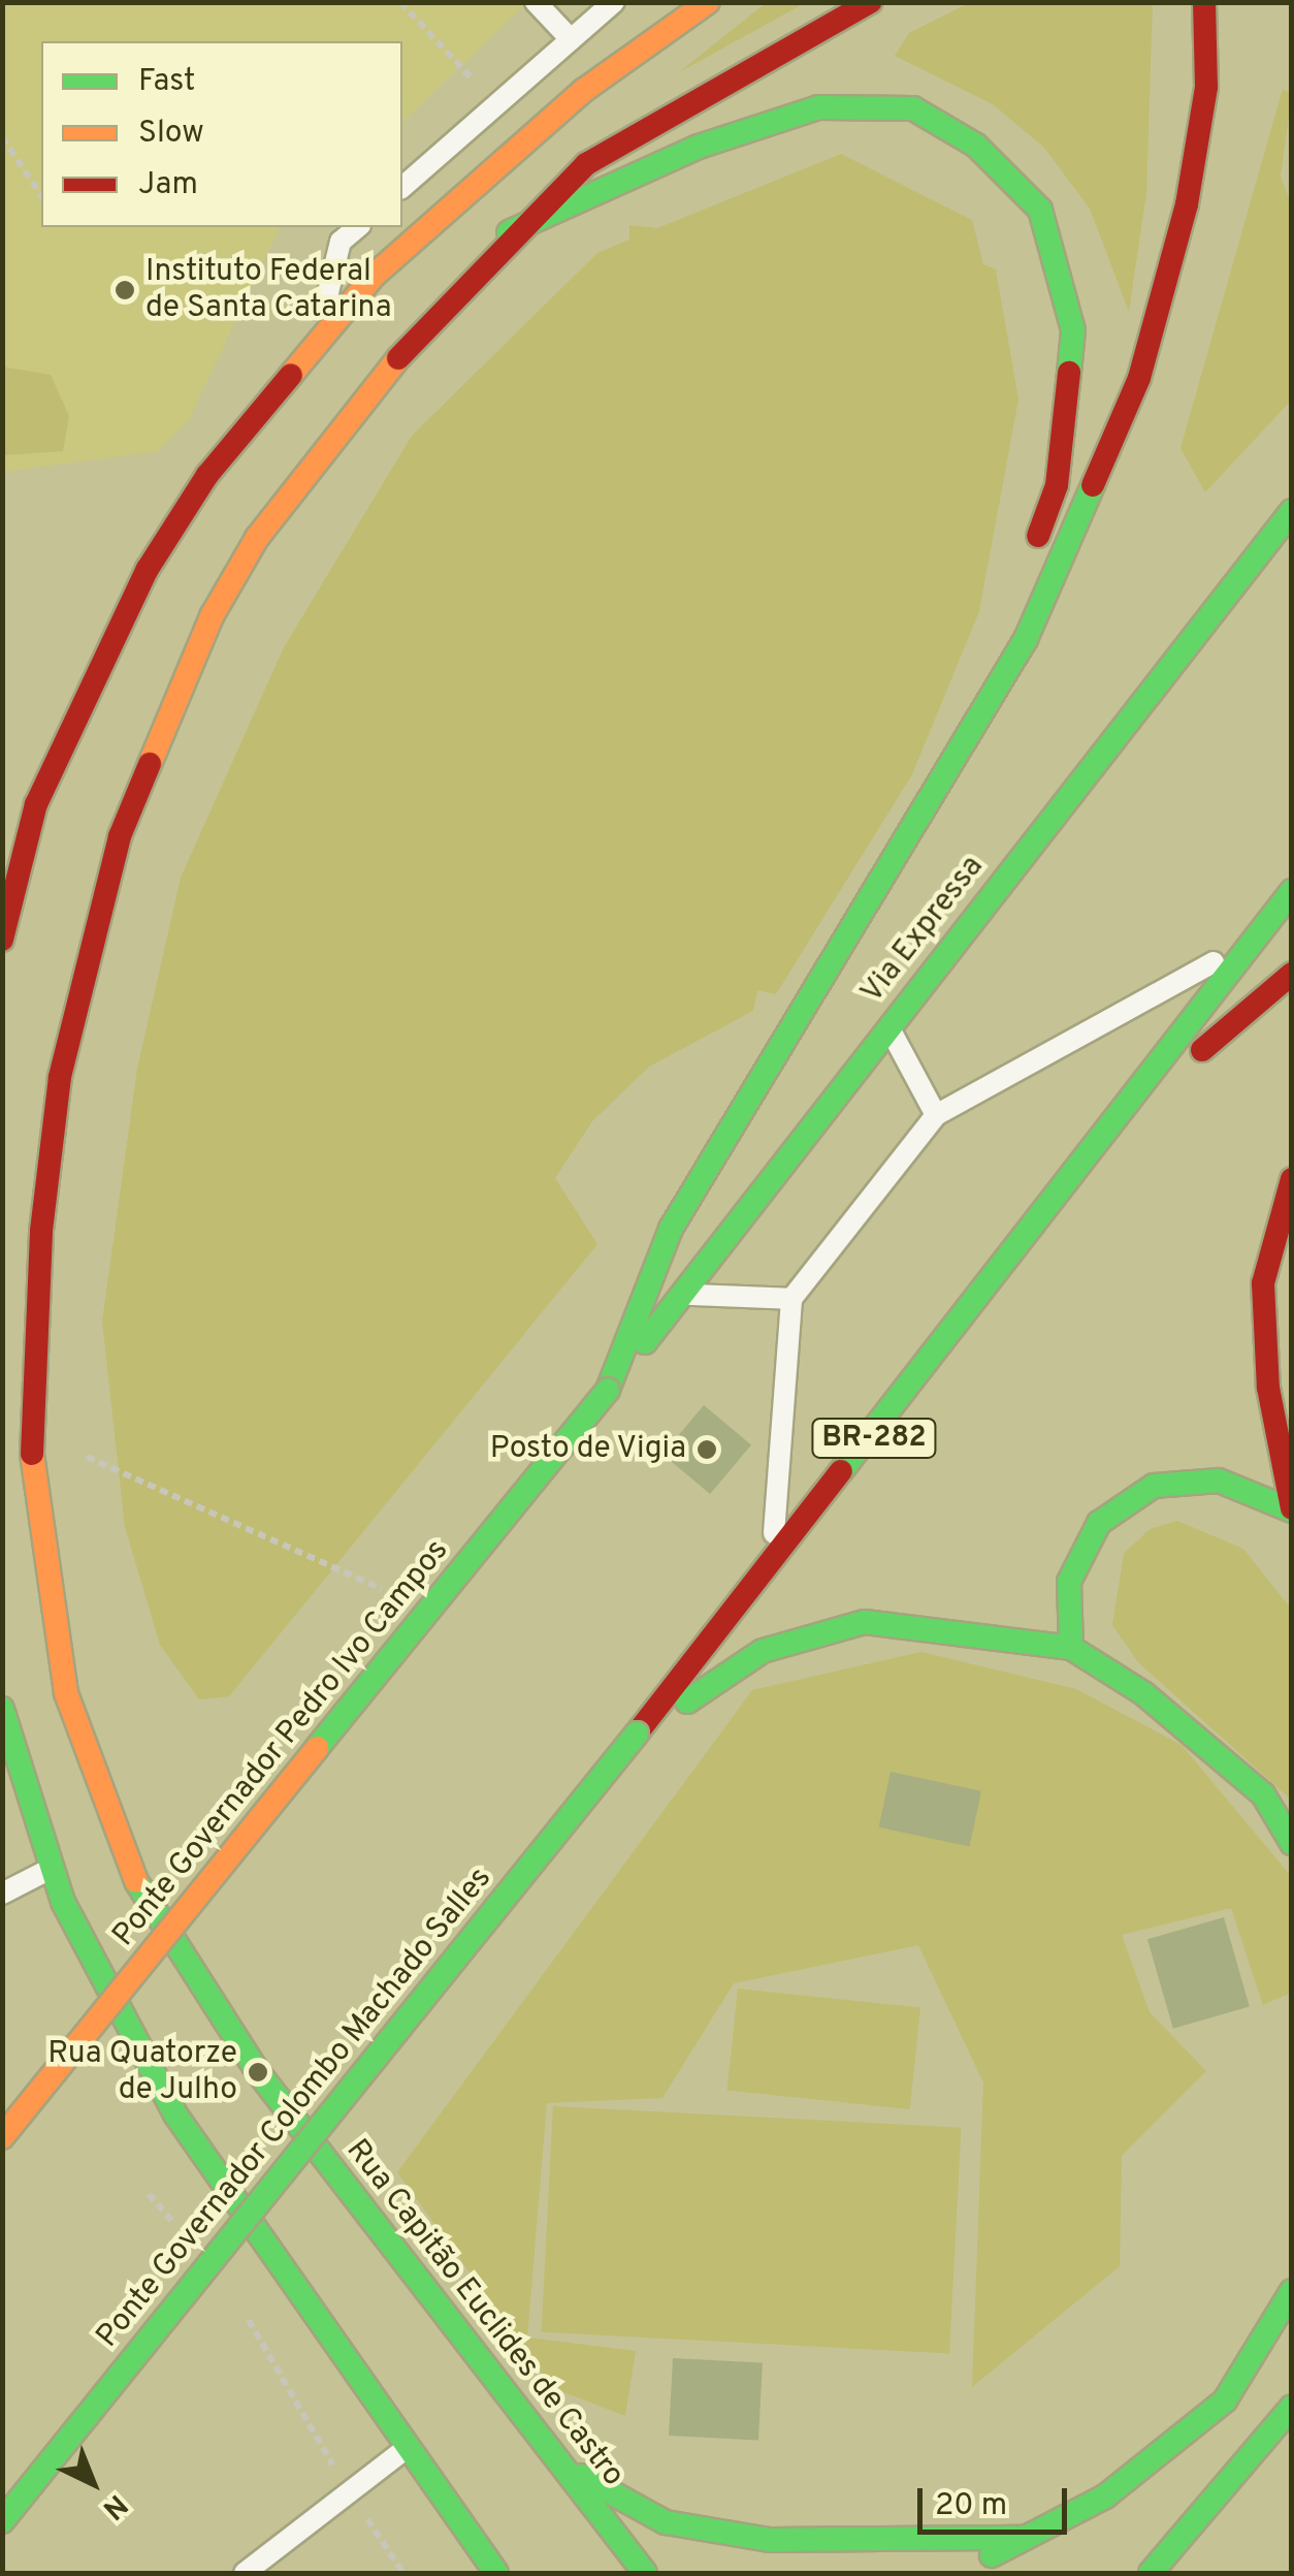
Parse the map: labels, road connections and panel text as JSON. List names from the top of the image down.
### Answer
{
  "streets": {
    "main road": [
      "Via Expressa",
      "BR-282",
      "Ponte Governador Pedro Ivo Campos",
      "Ponte Governador Colombo Machado Salles",
      "Rua Capitão Euclides de Castro"
    ]
  },
  "crossings": [
    ["Via Expressa", "Ponte Governador Pedro Ivo Campos"],
    ["BR-282", "Ponte Governador Colombo Machado Salles"]
  ],
  "places": ["Instituto Federal de Santa Catarina", "Posto de Vigia", "Rua Quatorze de Julho"],
  "legend": ["Fast", "Slow", "Jam"],
  "scale_bar": "20 m",
  "north": "bottom right"
}
